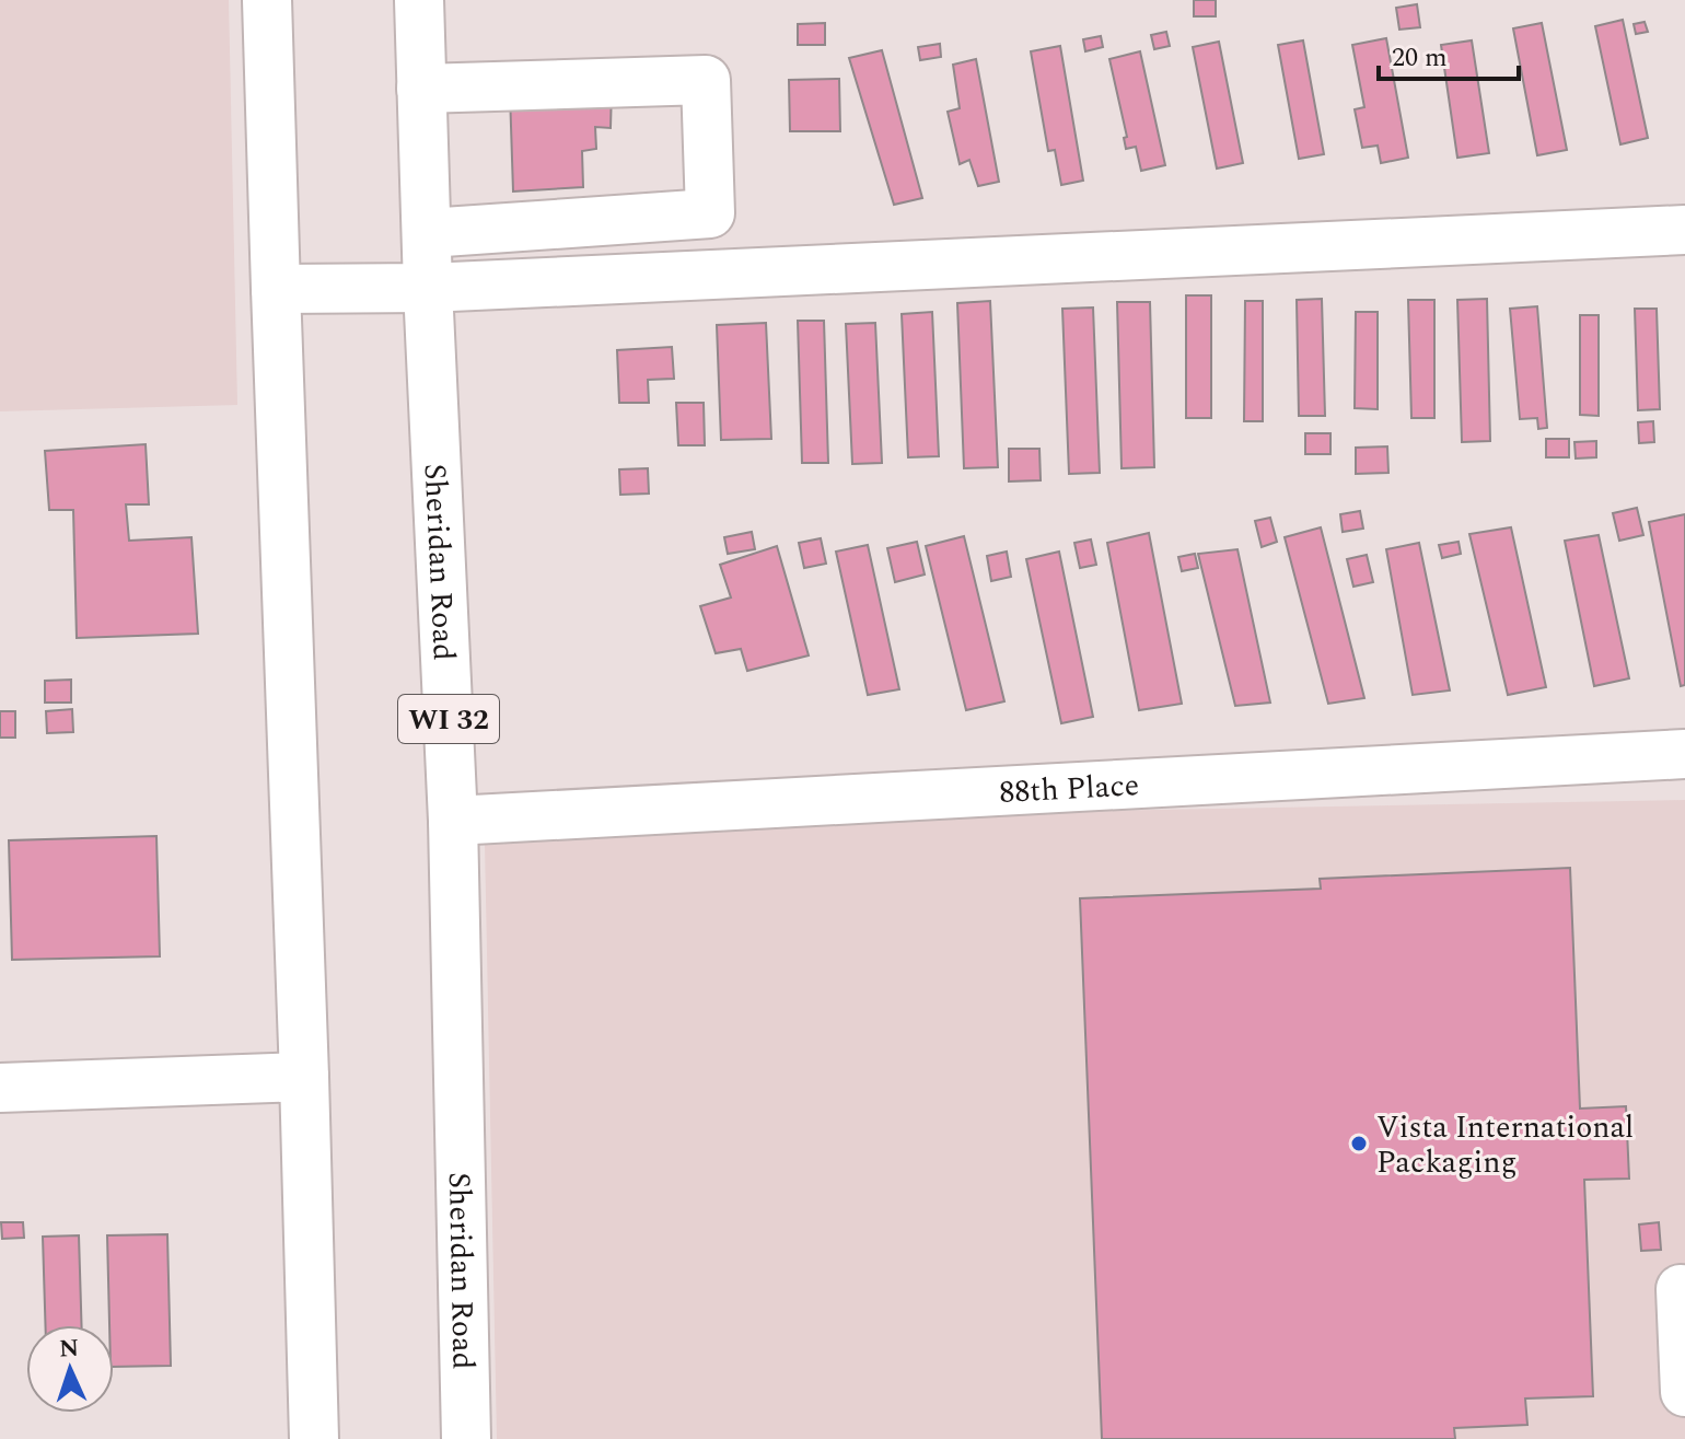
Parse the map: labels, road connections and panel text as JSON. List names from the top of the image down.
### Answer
{
  "streets": {
    "street": ["Sheridan Road", "WI 32", "88th Place"]
  },
  "crossings": [
    ["Sheridan Road", "88th Place"]
  ],
  "places": ["Vista International Packaging"],
  "scale_bar": "20 m",
  "north": "top"
}
